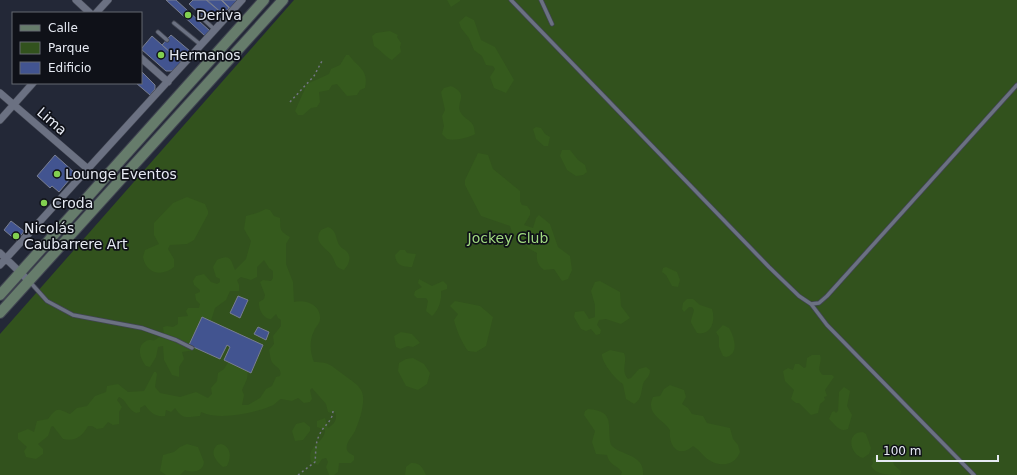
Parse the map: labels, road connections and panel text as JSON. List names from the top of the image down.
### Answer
{
  "streets": {
    "street": ["Lima"]
  },
  "parks": ["Jockey Club"],
  "places": [
    "Deriva",
    "Hermanos",
    "Lounge Eventos",
    "Croda",
    "Nicolás Caubarrere Art"
  ],
  "legend": ["Calle", "Parque", "Edificio"],
  "scale_bar": "100 m"
}
